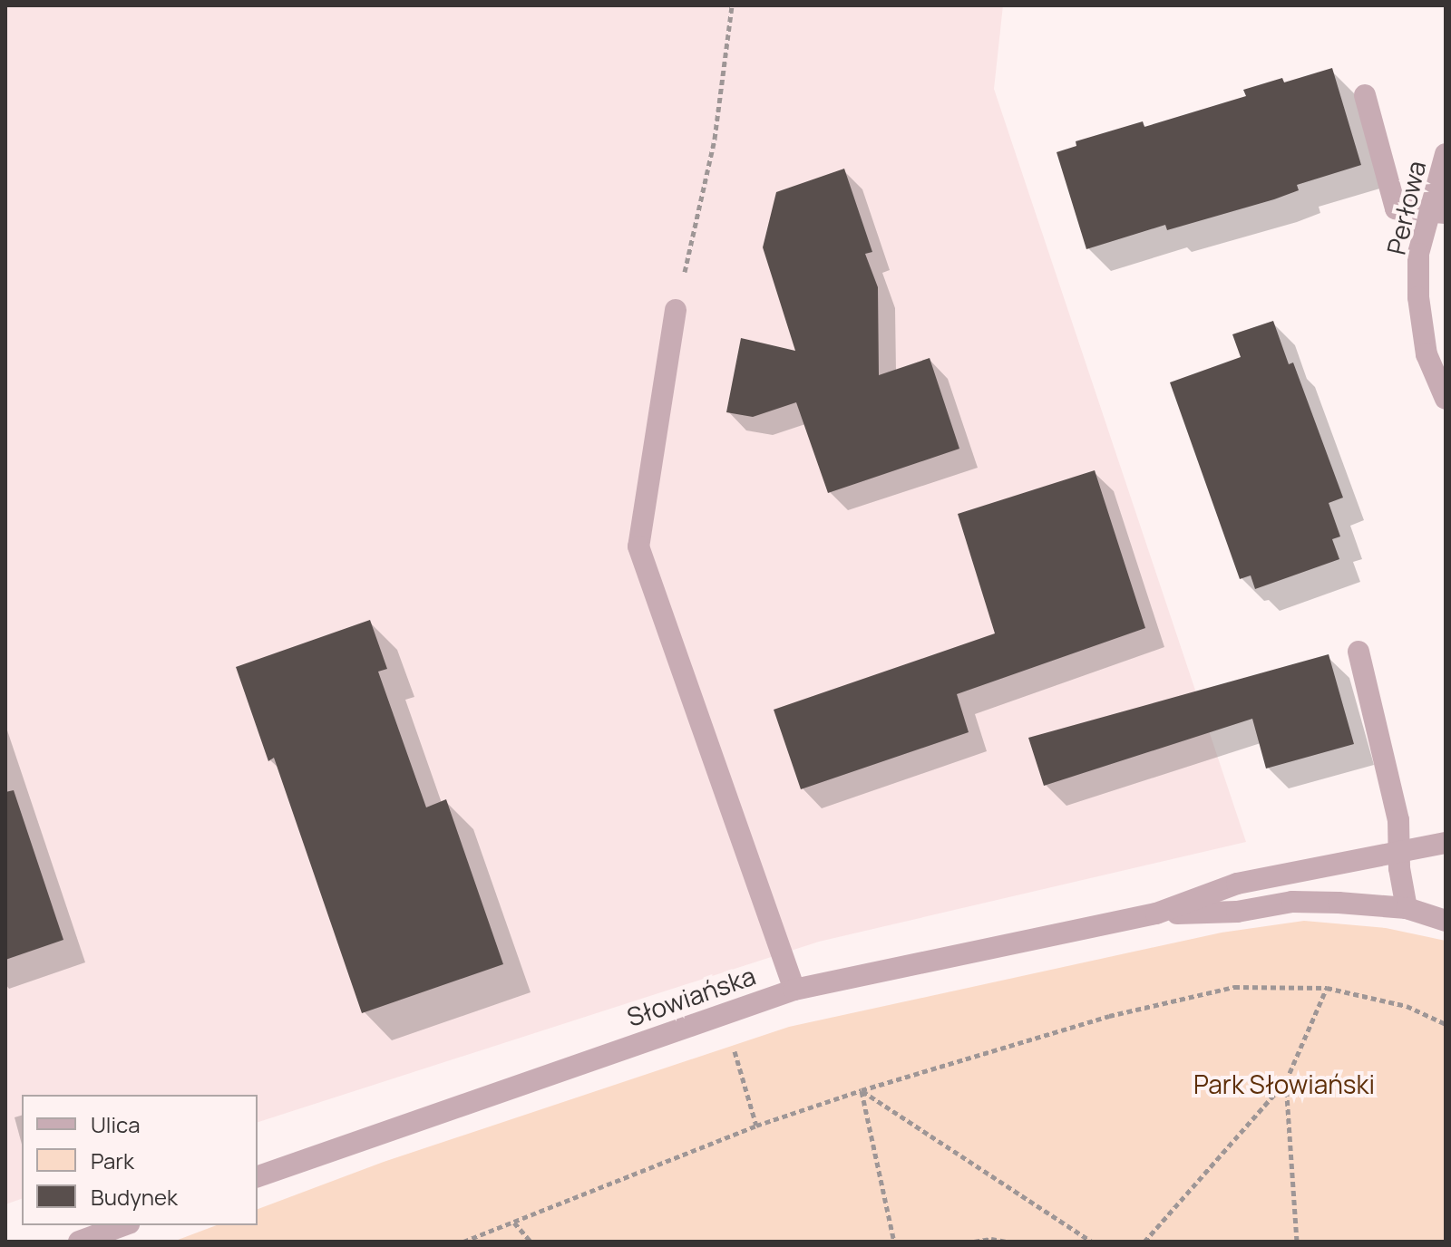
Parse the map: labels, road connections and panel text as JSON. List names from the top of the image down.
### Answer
{
  "streets": {
    "street": ["Perłowa", "Słowiańska"]
  },
  "parks": ["Park Słowiański"],
  "legend": ["Ulica", "Park", "Budynek"]
}
